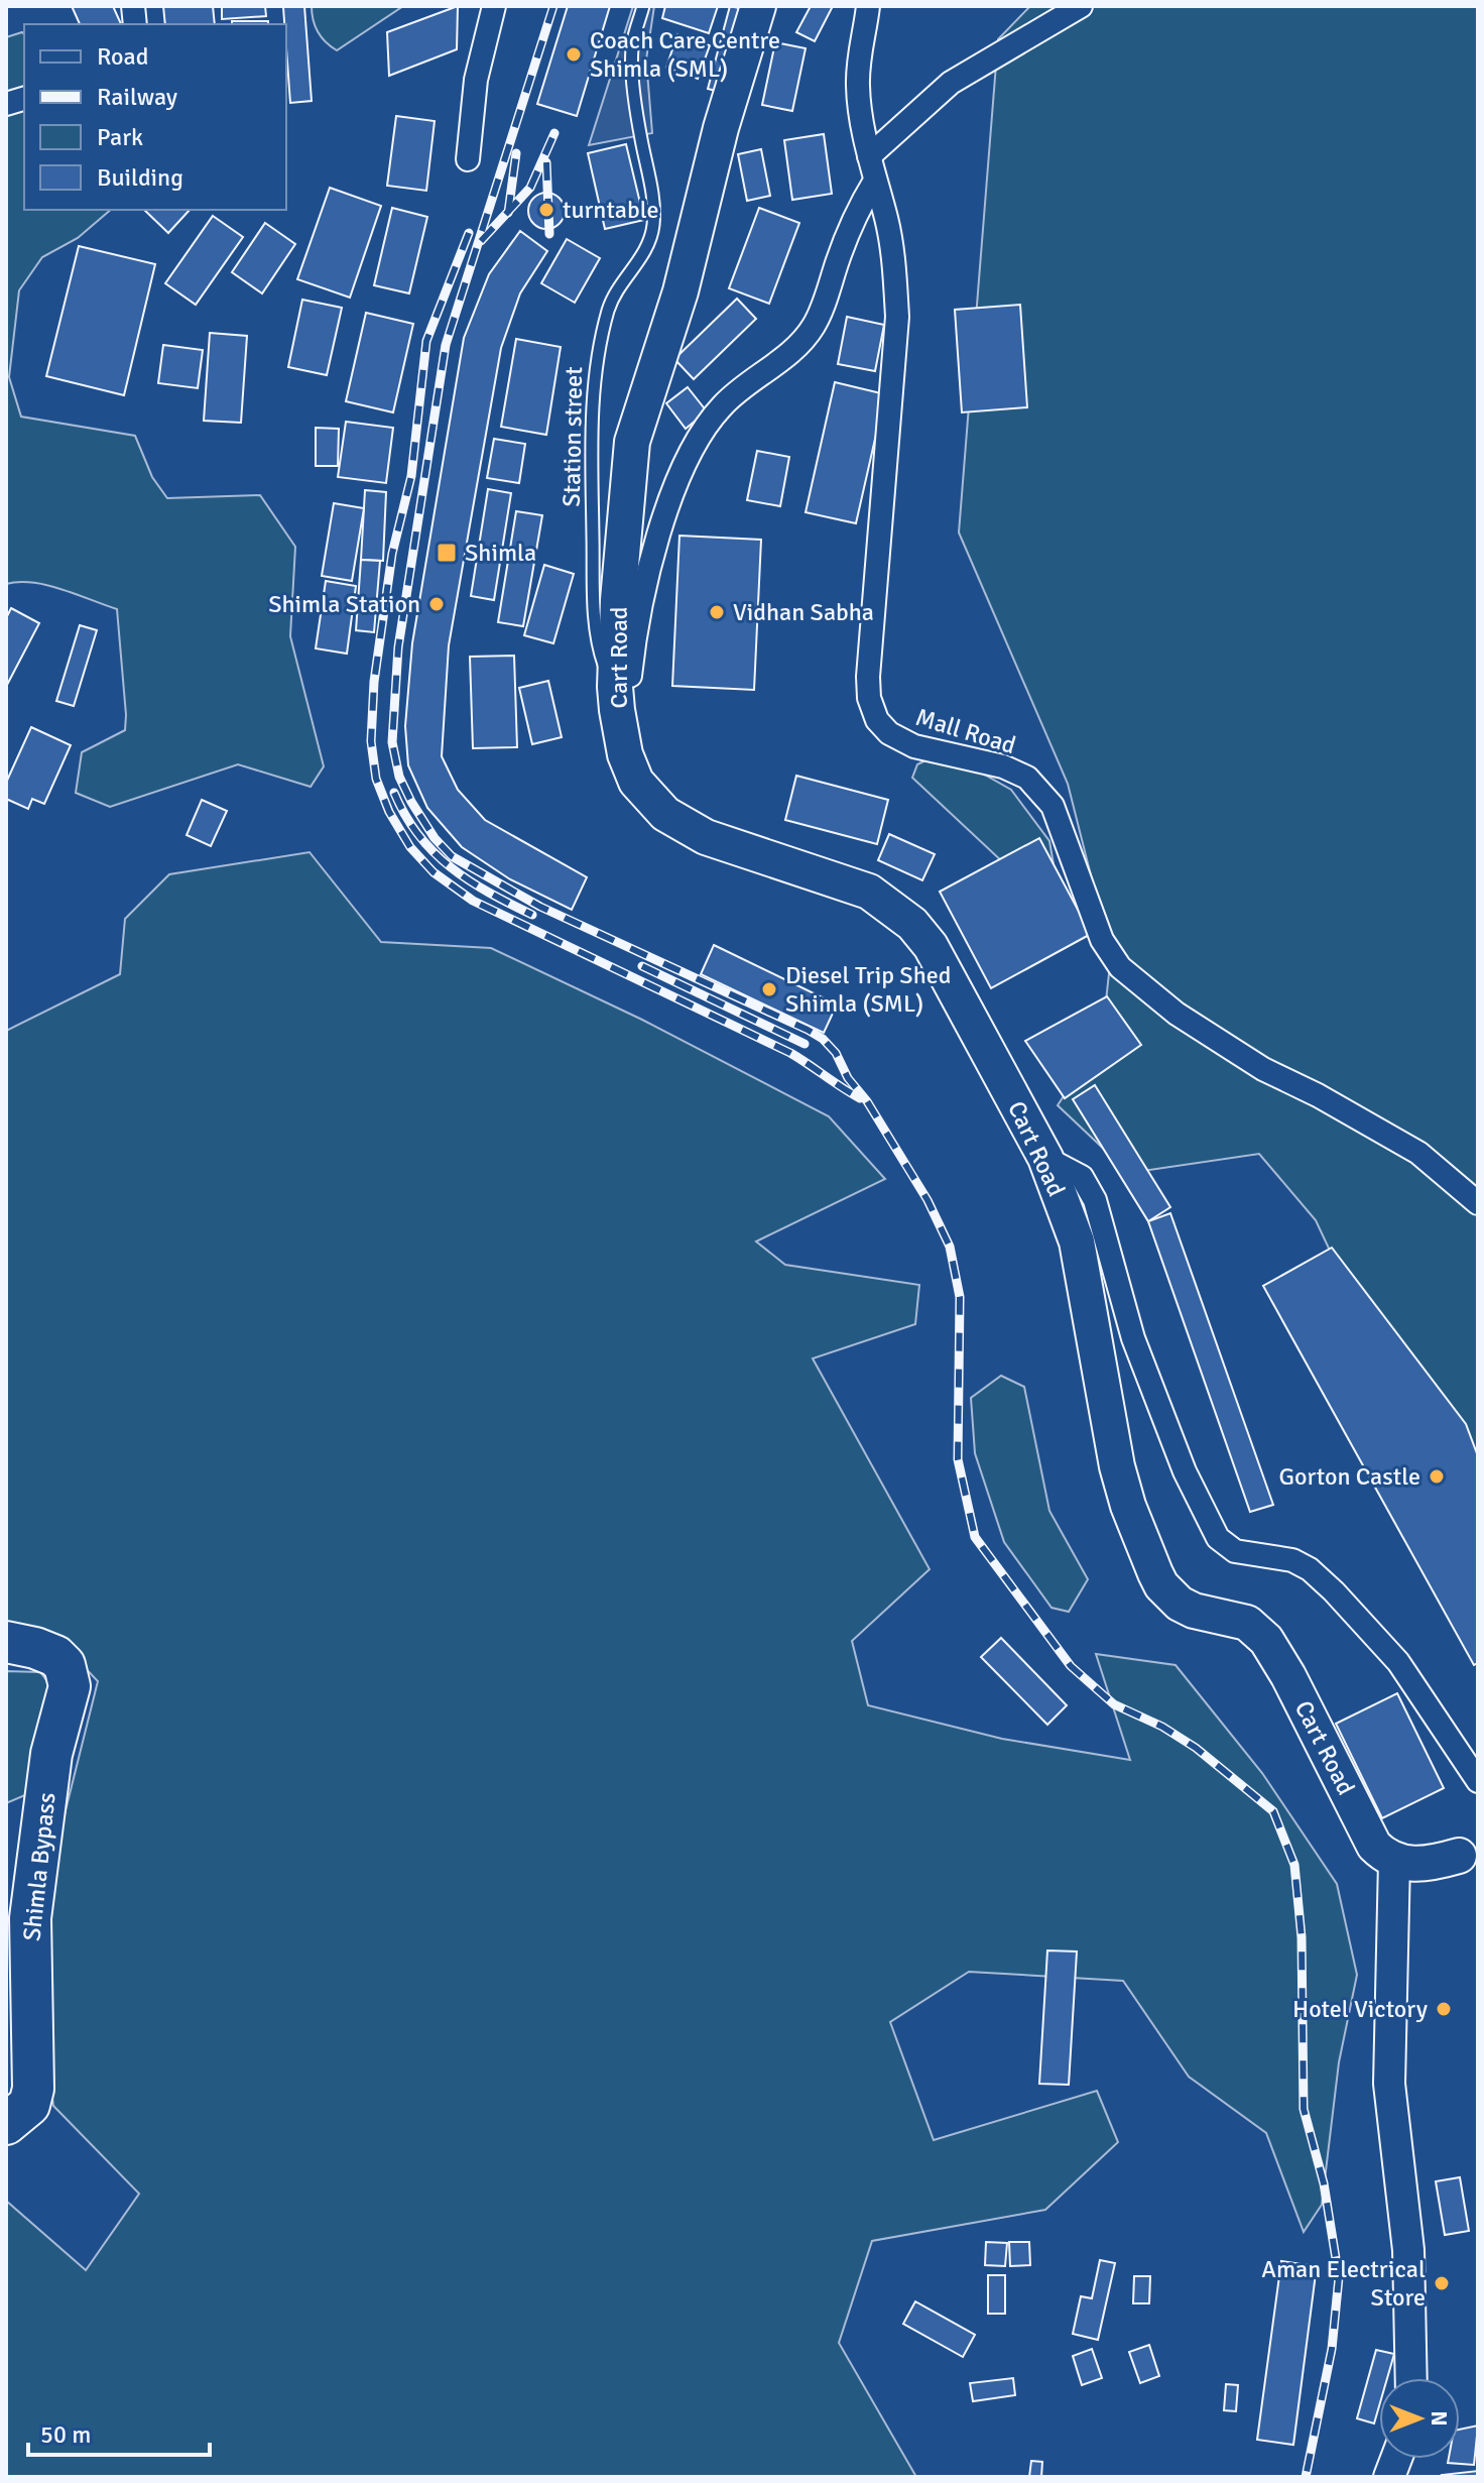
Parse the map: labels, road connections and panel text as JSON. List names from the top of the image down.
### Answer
{
  "streets": {
    "highway": ["Shimla Bypass"],
    "main road": ["Cart Road"],
    "street": ["Mall Road"],
    "lane": ["Station street"]
  },
  "crossings": [
    ["Station street", "Cart Road"]
  ],
  "places": {
    "other": [
      "Coach Care Centre Shimla (SML)",
      "turntable",
      "Shimla Station",
      "Vidhan Sabha",
      "Diesel Trip Shed Shimla (SML)",
      "Gorton Castle",
      "Hotel Victory",
      "Aman Electrical Store"
    ],
    "transit": ["Shimla"]
  },
  "legend": [
    "Road",
    "Railway",
    "Park",
    "Building"
  ],
  "scale_bar": "50 m",
  "north": "right"
}
